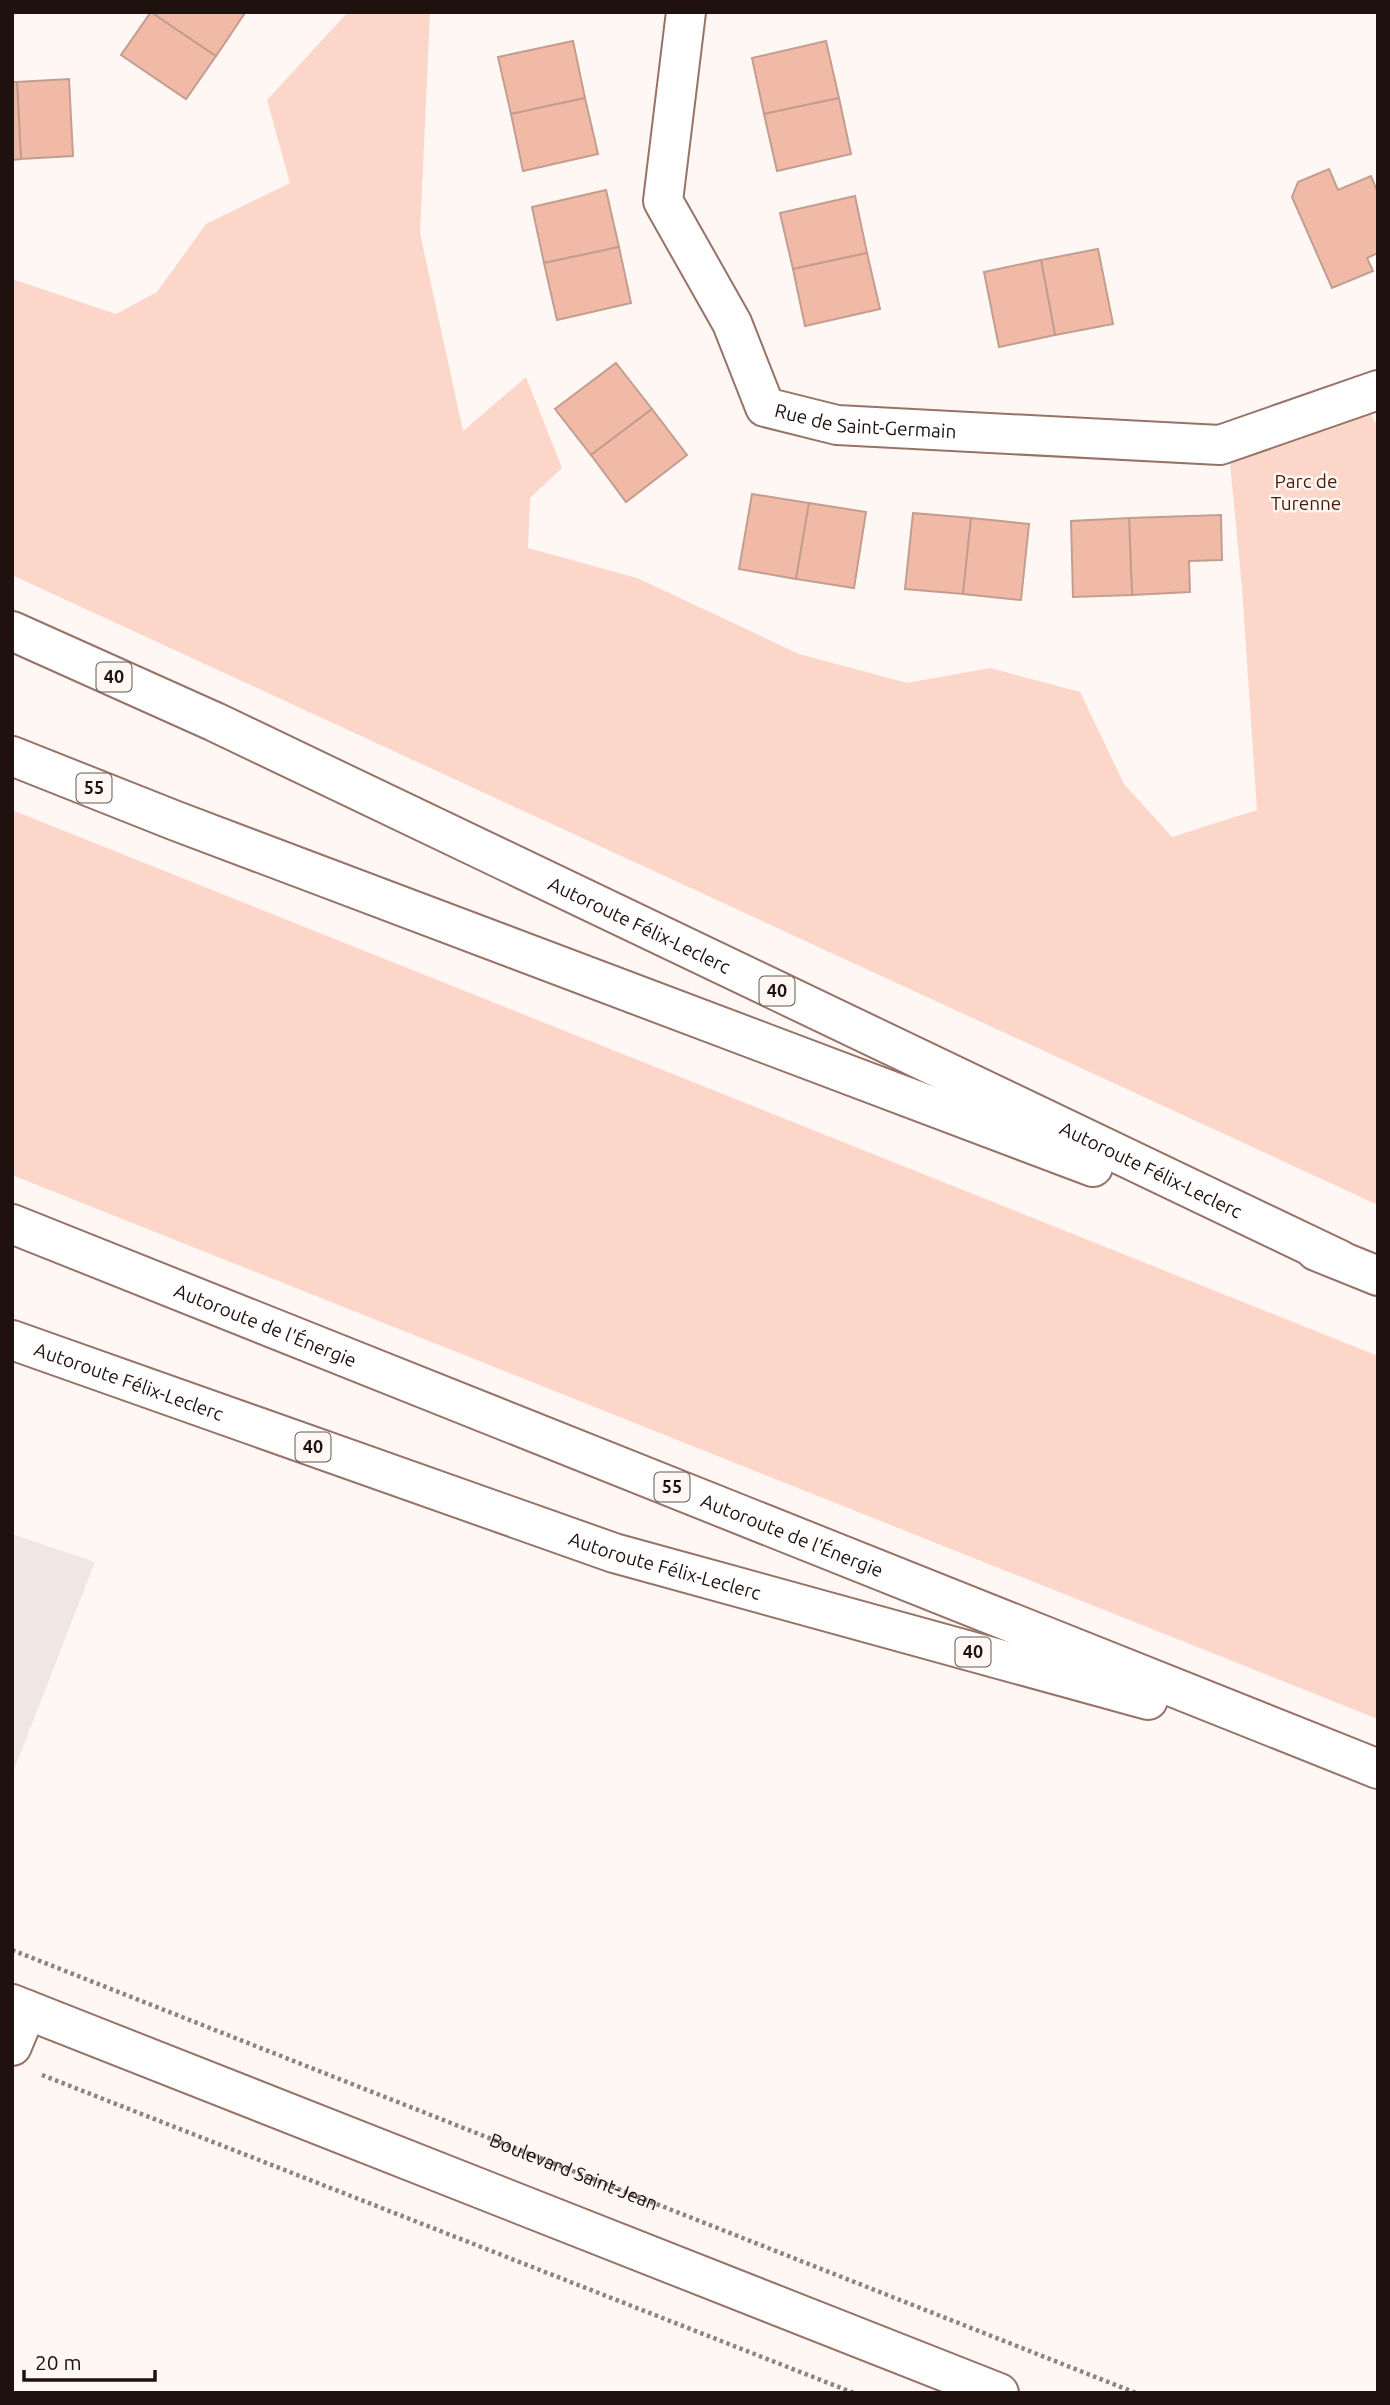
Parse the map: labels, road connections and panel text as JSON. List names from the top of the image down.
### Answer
{
  "streets": {
    "main road": [
      "Rue de Saint-Germain",
      "40",
      "55",
      "Autoroute Félix-Leclerc",
      "Autoroute de l'Énergie"
    ],
    "path": ["Boulevard Saint-Jean"]
  },
  "crossings": [
    ["55", "Autoroute Félix-Leclerc"],
    ["Autoroute Félix-Leclerc", "Autoroute de l'Énergie"]
  ],
  "parks": ["Parc de Turenne"],
  "scale_bar": "20 m"
}
